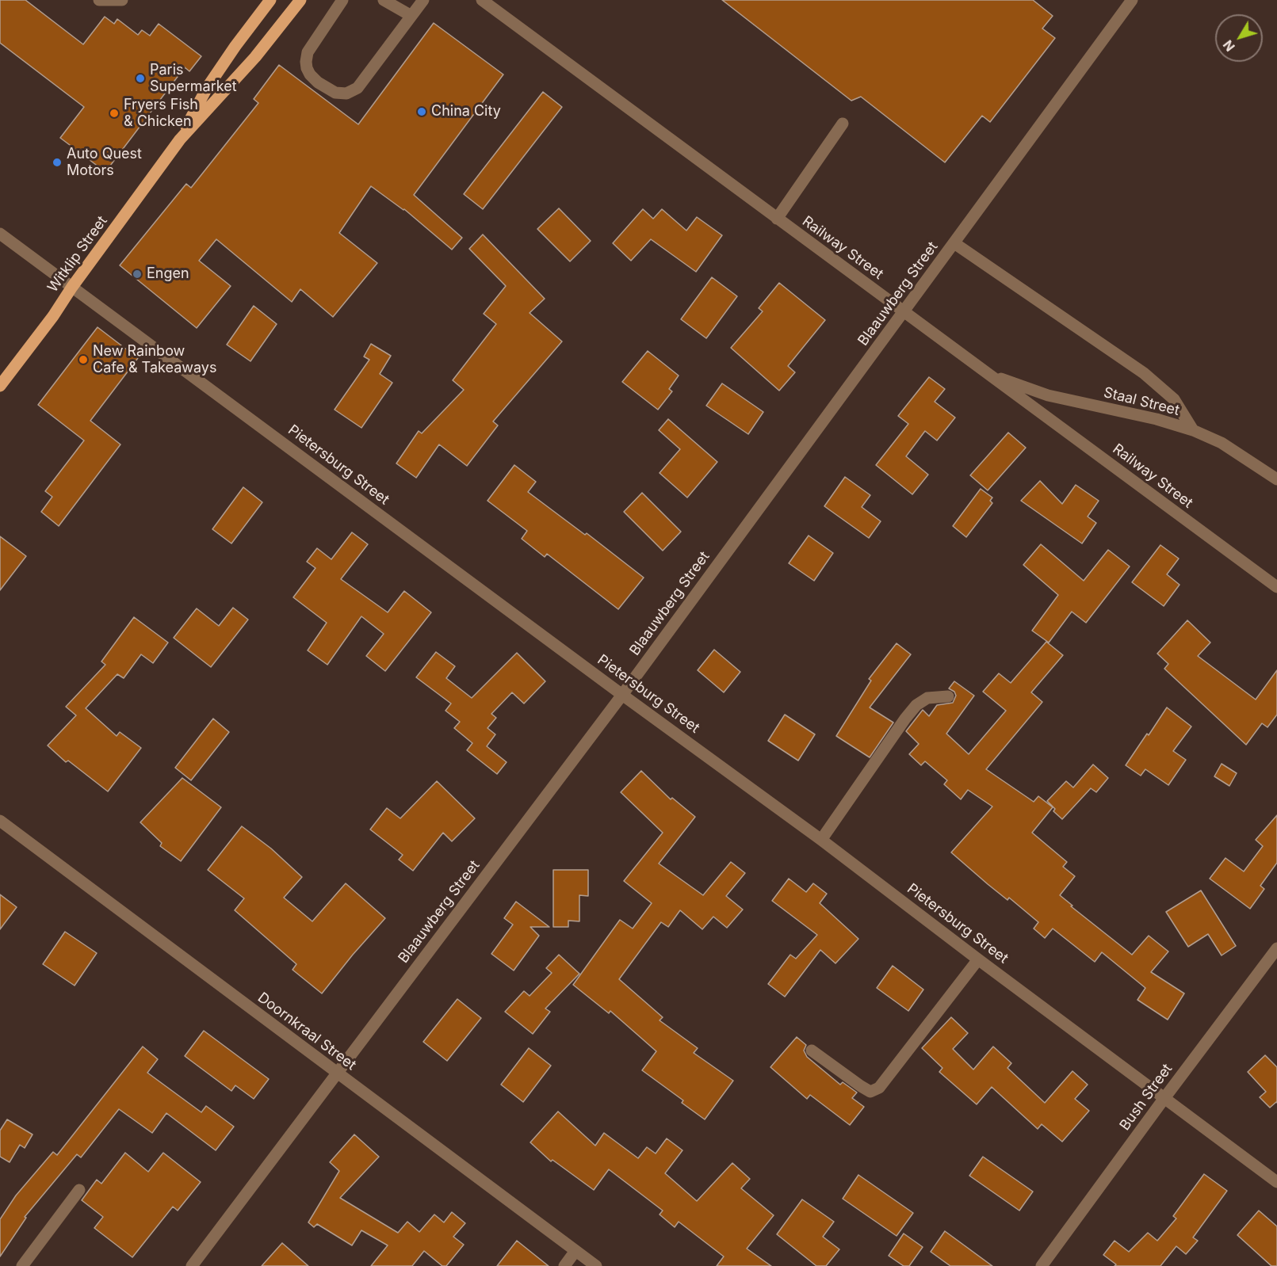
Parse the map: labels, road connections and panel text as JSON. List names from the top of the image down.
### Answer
{
  "streets": {
    "main road": ["Witklip Street"],
    "street": [
      "Railway Street",
      "Blaauwberg Street",
      "Staal Street",
      "Pietersburg Street",
      "Doornkraal Street",
      "Bush Street"
    ]
  },
  "crossings": [
    ["Railway Street", "Blaauwberg Street"],
    ["Railway Street", "Staal Street"],
    ["Witklip Street", "Pietersburg Street"],
    ["Blaauwberg Street", "Pietersburg Street"],
    ["Blaauwberg Street", "Doornkraal Street"],
    ["Pietersburg Street", "Bush Street"]
  ],
  "places": [
    "Paris Supermarket",
    "China City",
    "Fryers Fish & Chicken",
    "Auto Quest Motors",
    "Engen",
    "New Rainbow Cafe & Takeaways"
  ],
  "north": "bottom left"
}
